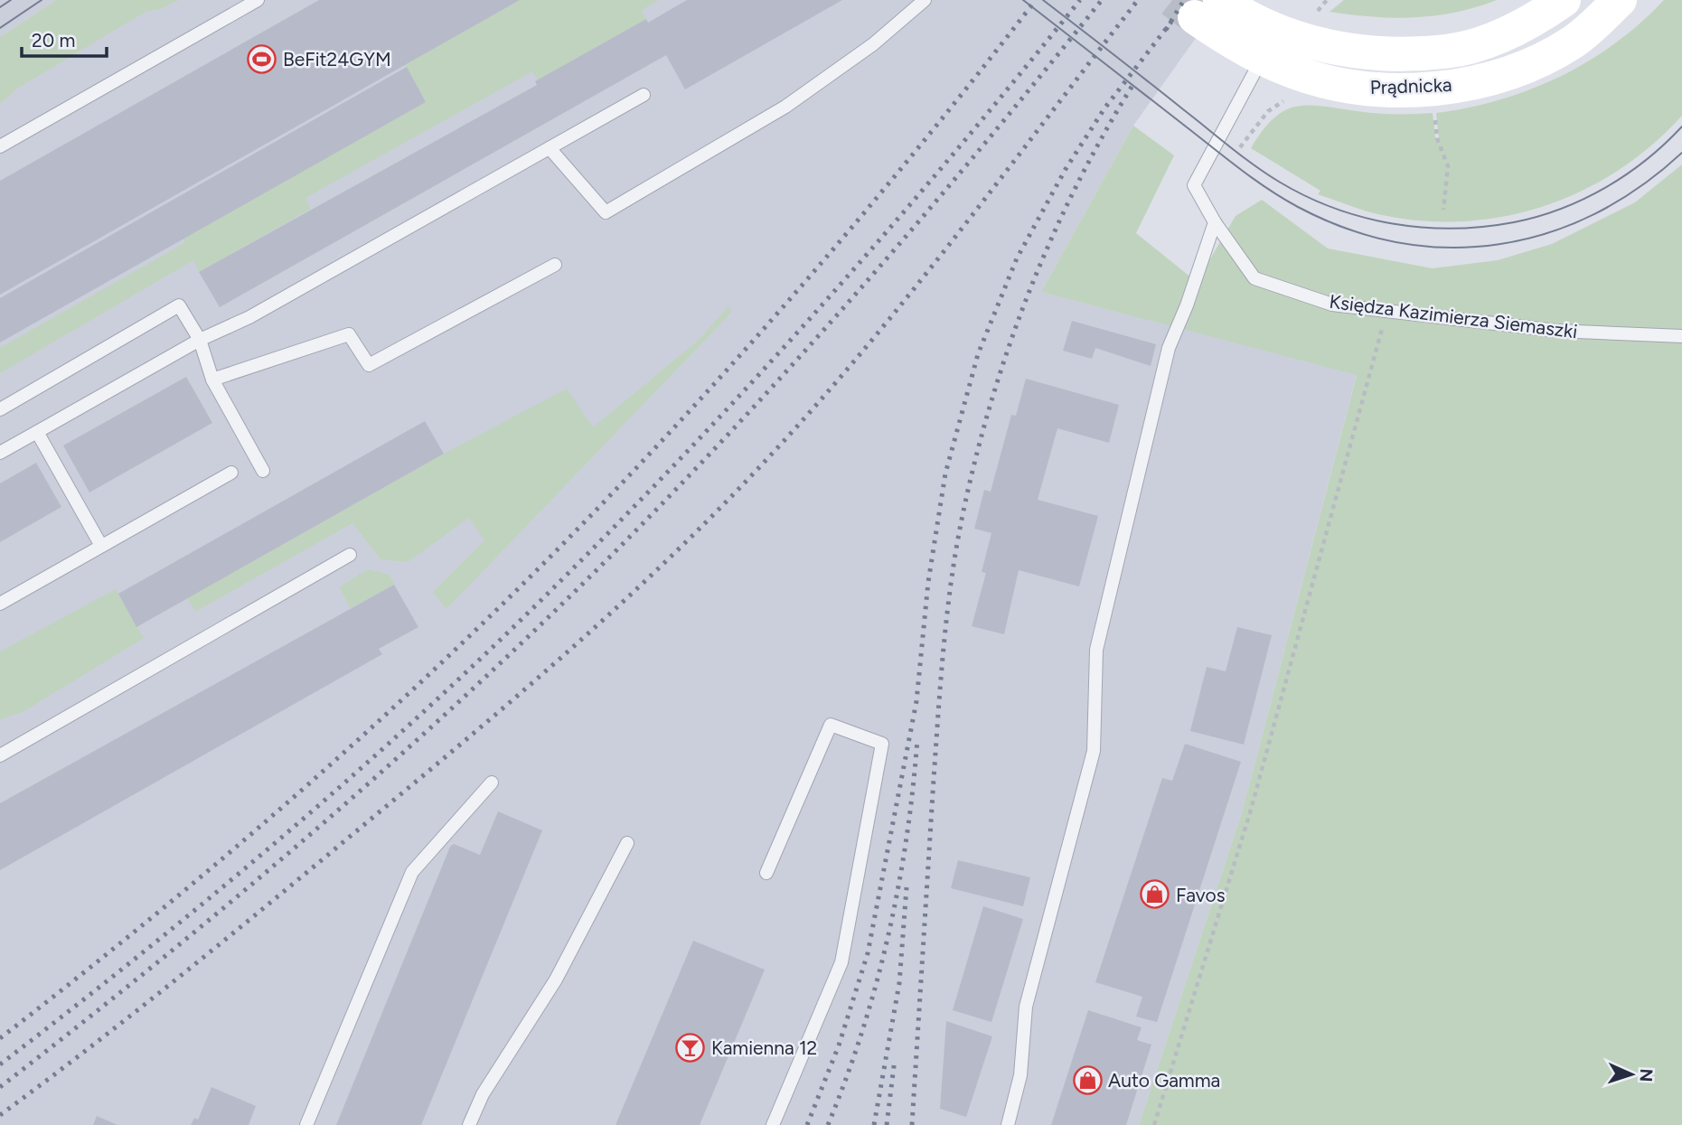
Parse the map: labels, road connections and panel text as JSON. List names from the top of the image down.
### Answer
{
  "streets": {
    "street": ["Prądnicka"],
    "lane": ["Księdza Kazimierza Siemaszki"]
  },
  "crossings": [
    ["Prądnicka", "Księdza Kazimierza Siemaszki"]
  ],
  "places": {
    "sports": ["BeFit24GYM"],
    "shop": ["Favos", "Auto Gamma"],
    "bar": ["Kamienna 12"]
  },
  "scale_bar": "20 m",
  "north": "right"
}
